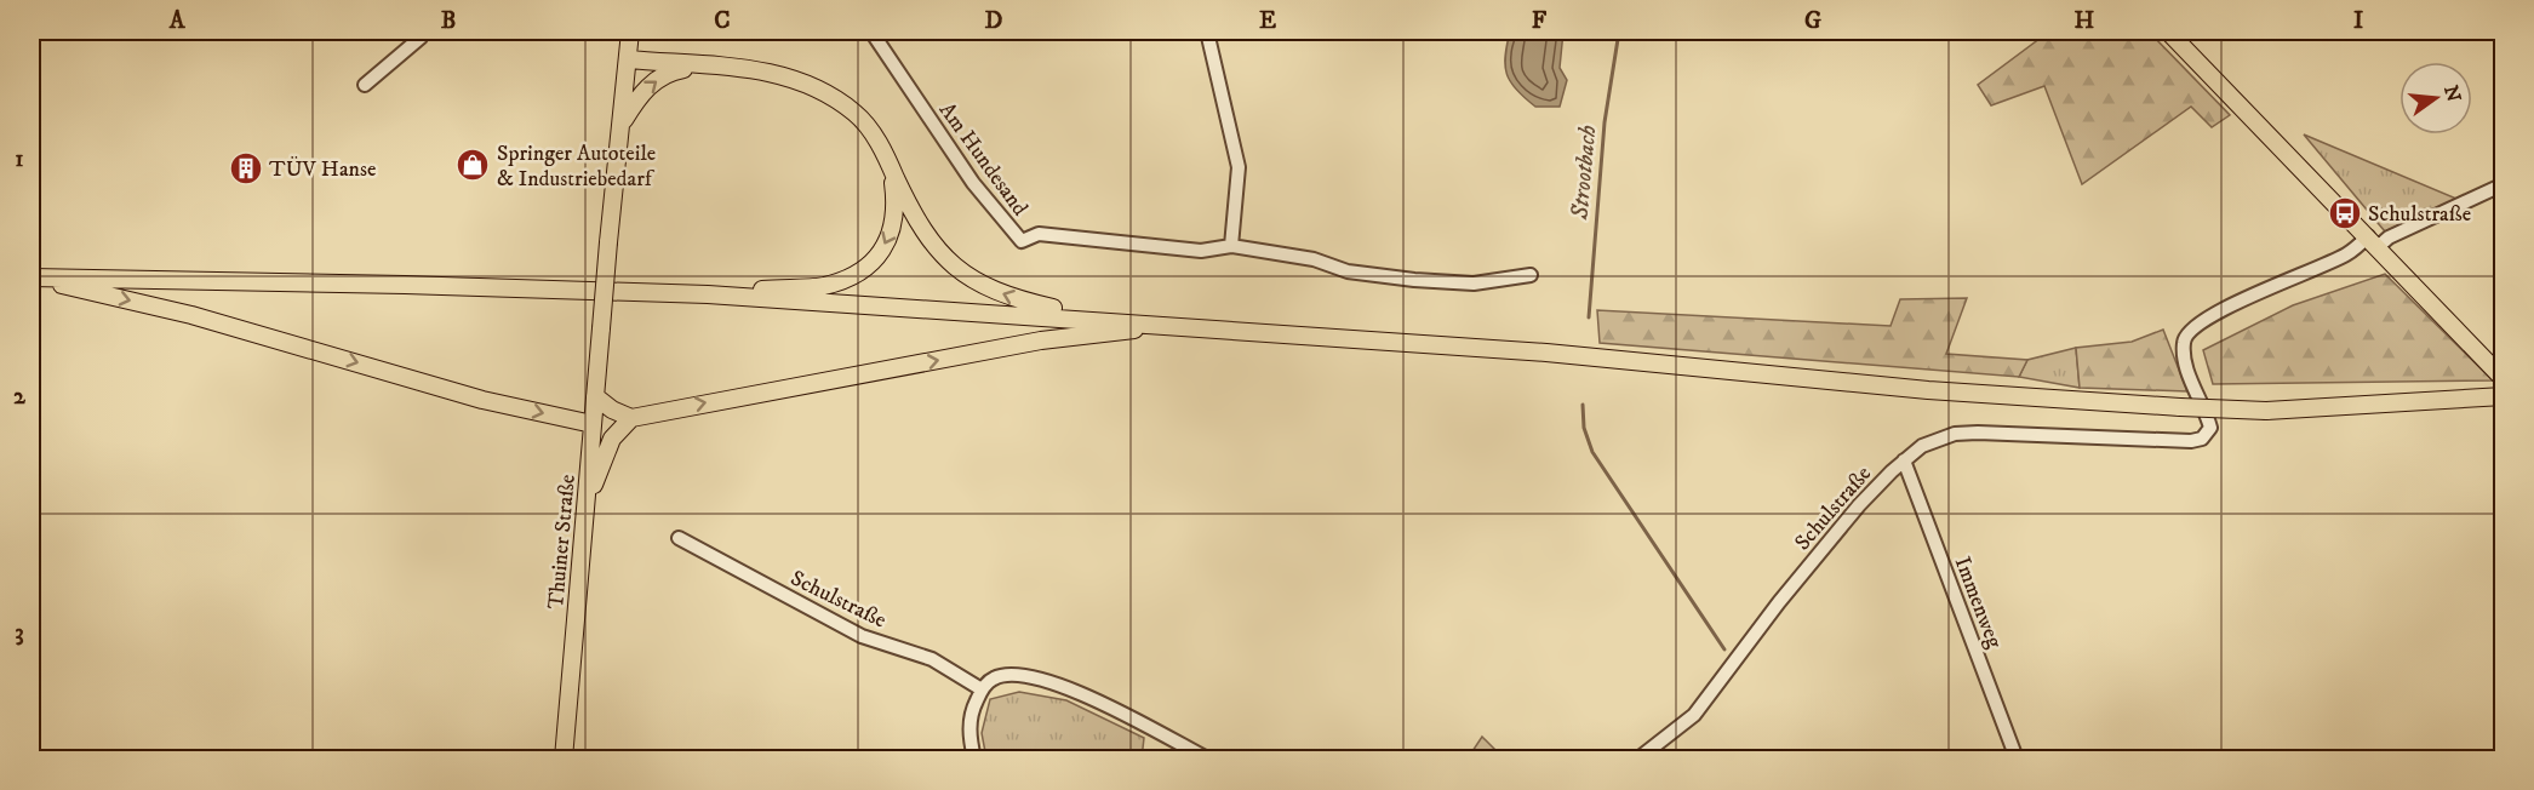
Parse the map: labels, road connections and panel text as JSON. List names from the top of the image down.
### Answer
{
  "streets": {
    "main road": ["Thuiner Straße"],
    "street": ["Am Hundesand", "Schulstraße", "Immenweg"]
  },
  "crossings": [
    ["Schulstraße", "Immenweg"]
  ],
  "water": ["Strootbach"],
  "places": {
    "shop": ["Springer Autoteile & Industriebedarf"],
    "building": ["TÜV Hanse"],
    "bus stop": ["Schulstraße"]
  },
  "north": "right",
  "grid": {
    "columns": [
      "A",
      "B",
      "C",
      "D",
      "E",
      "F",
      "G",
      "H",
      "I"
    ],
    "rows": ["1", "2", "3"]
  }
}
